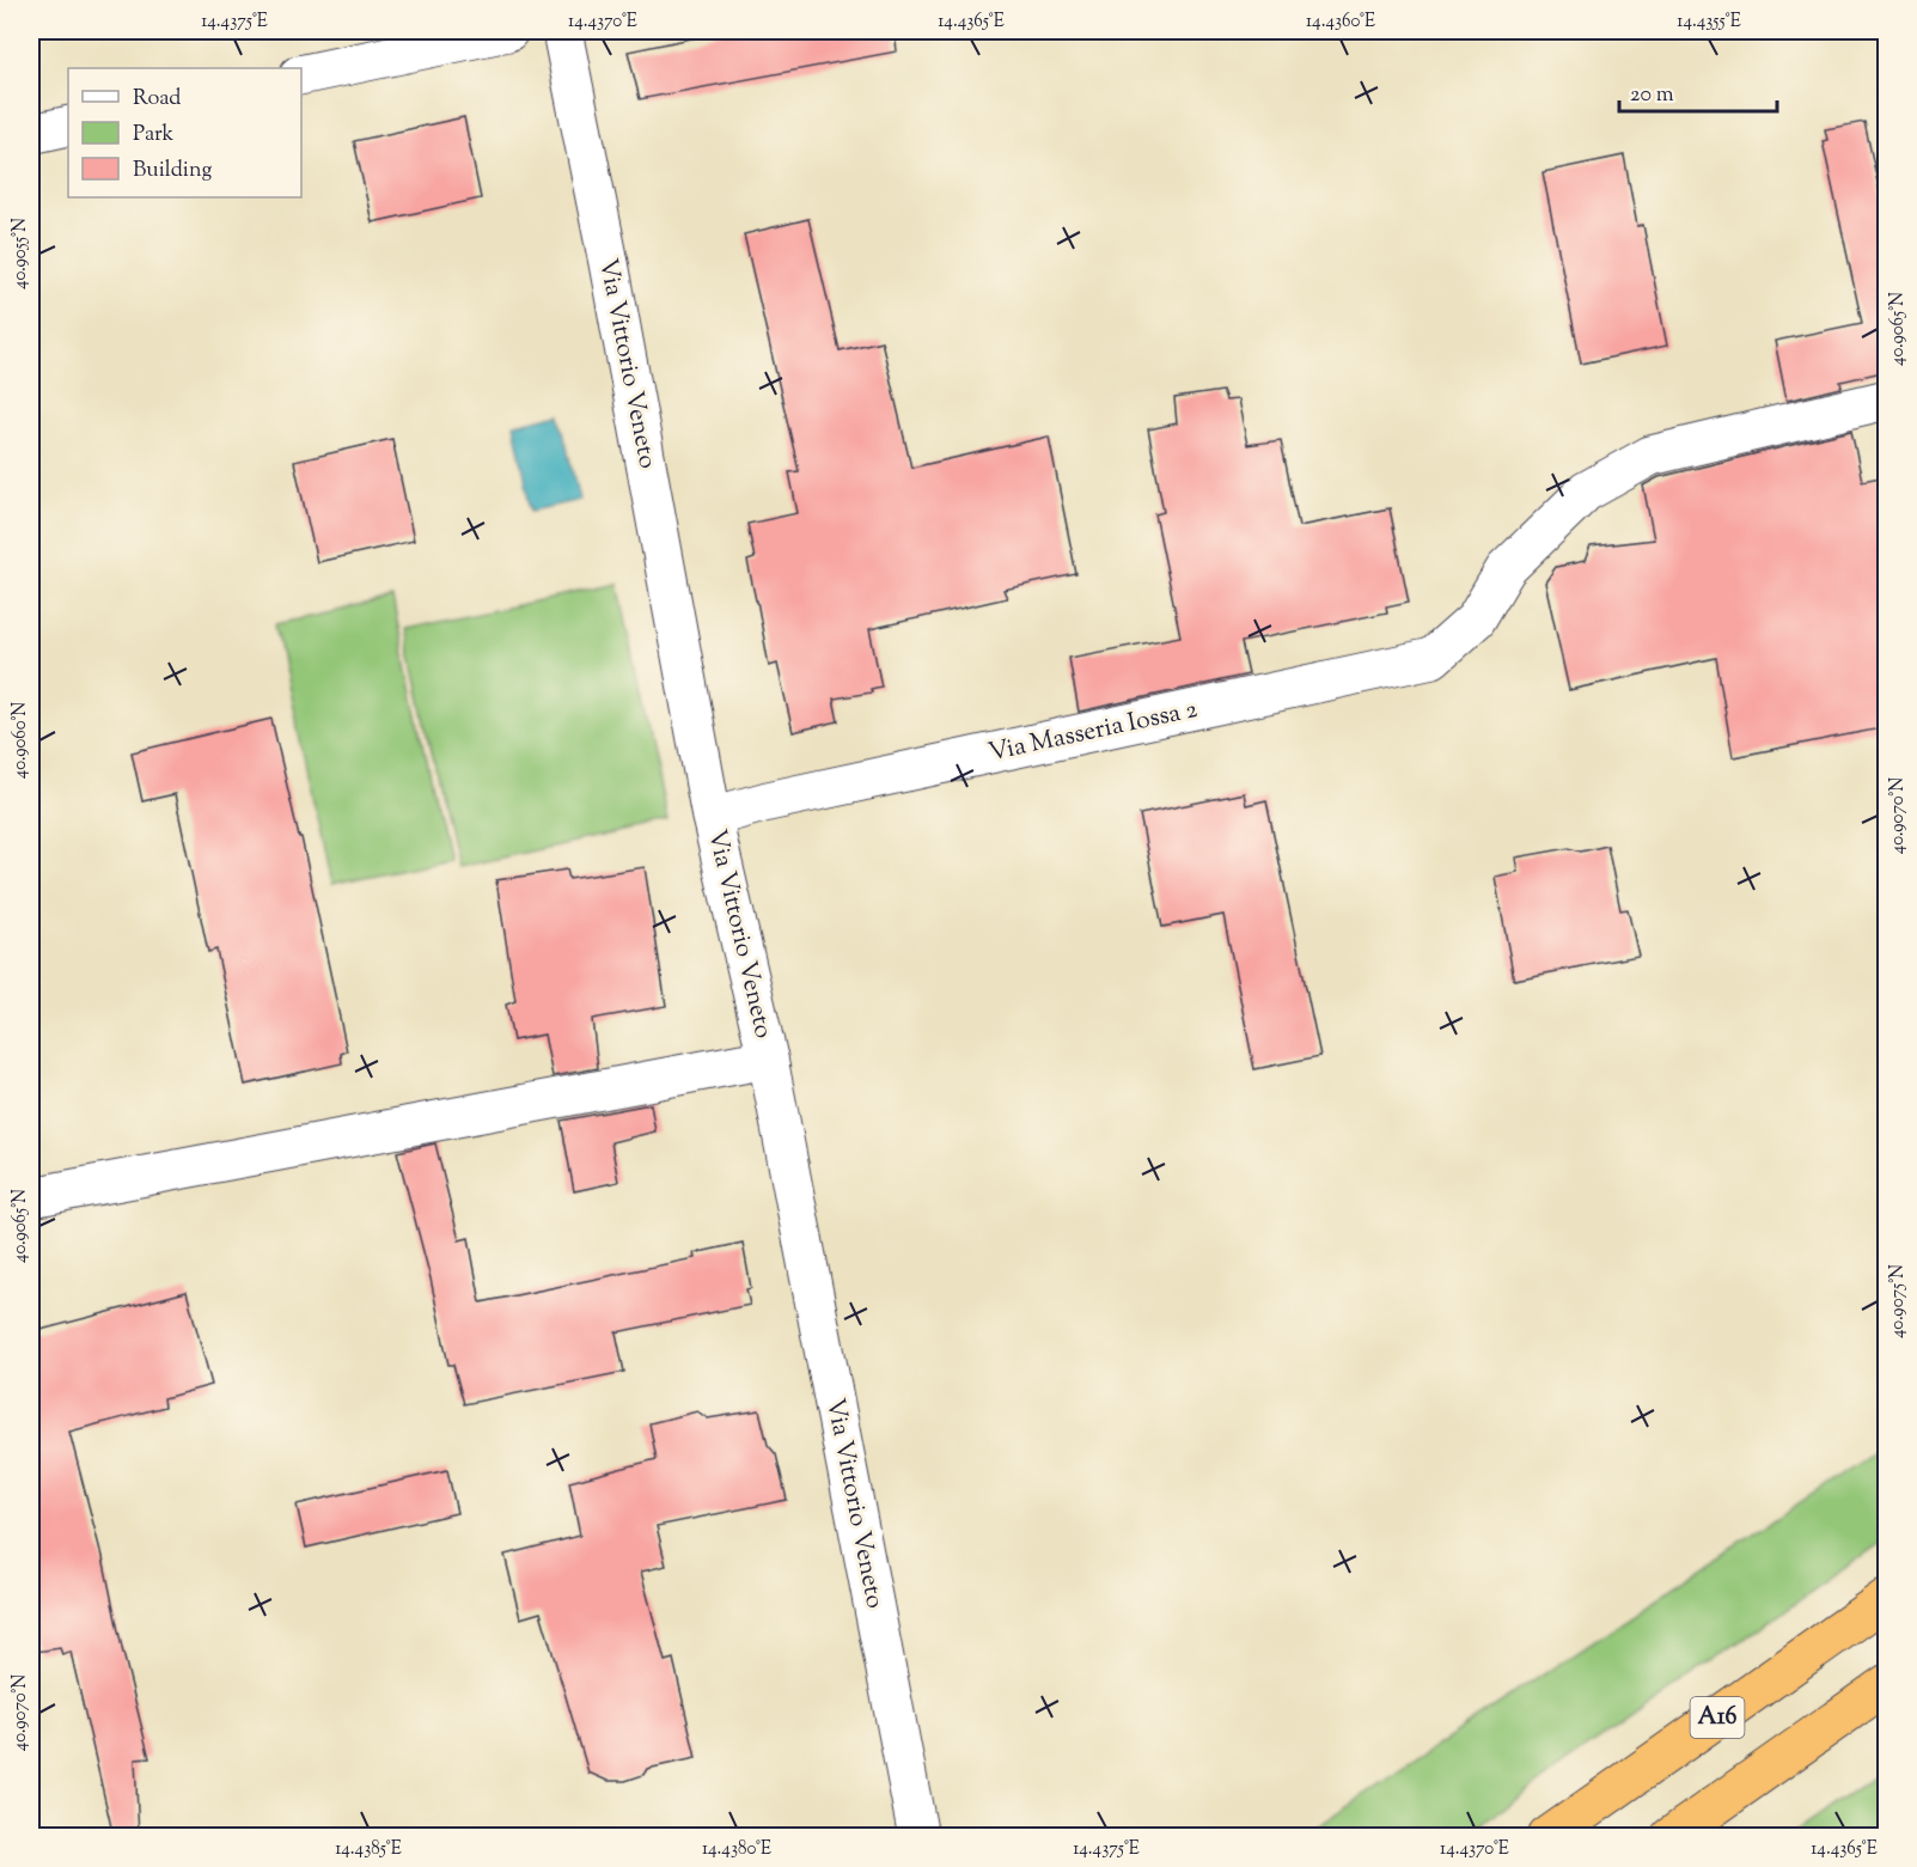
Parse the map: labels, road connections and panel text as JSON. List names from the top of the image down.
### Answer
{
  "streets": {
    "highway": ["A16"],
    "street": ["Via Vittorio Veneto", "Via Masseria Iossa 2"]
  },
  "crossings": [
    ["Via Vittorio Veneto", "Via Masseria Iossa 2"]
  ],
  "legend": ["Road", "Park", "Building"],
  "scale_bar": "20 m",
  "coordinates": [
    "14.4375°E",
    "14.4370°E",
    "14.4365°E",
    "14.4360°E",
    "14.4355°E",
    "40.9055°N",
    "40.9065°N",
    "40.9060°N",
    "40.9070°N",
    "40.9075°N",
    "14.4385°E",
    "14.4380°E"
  ]
}
